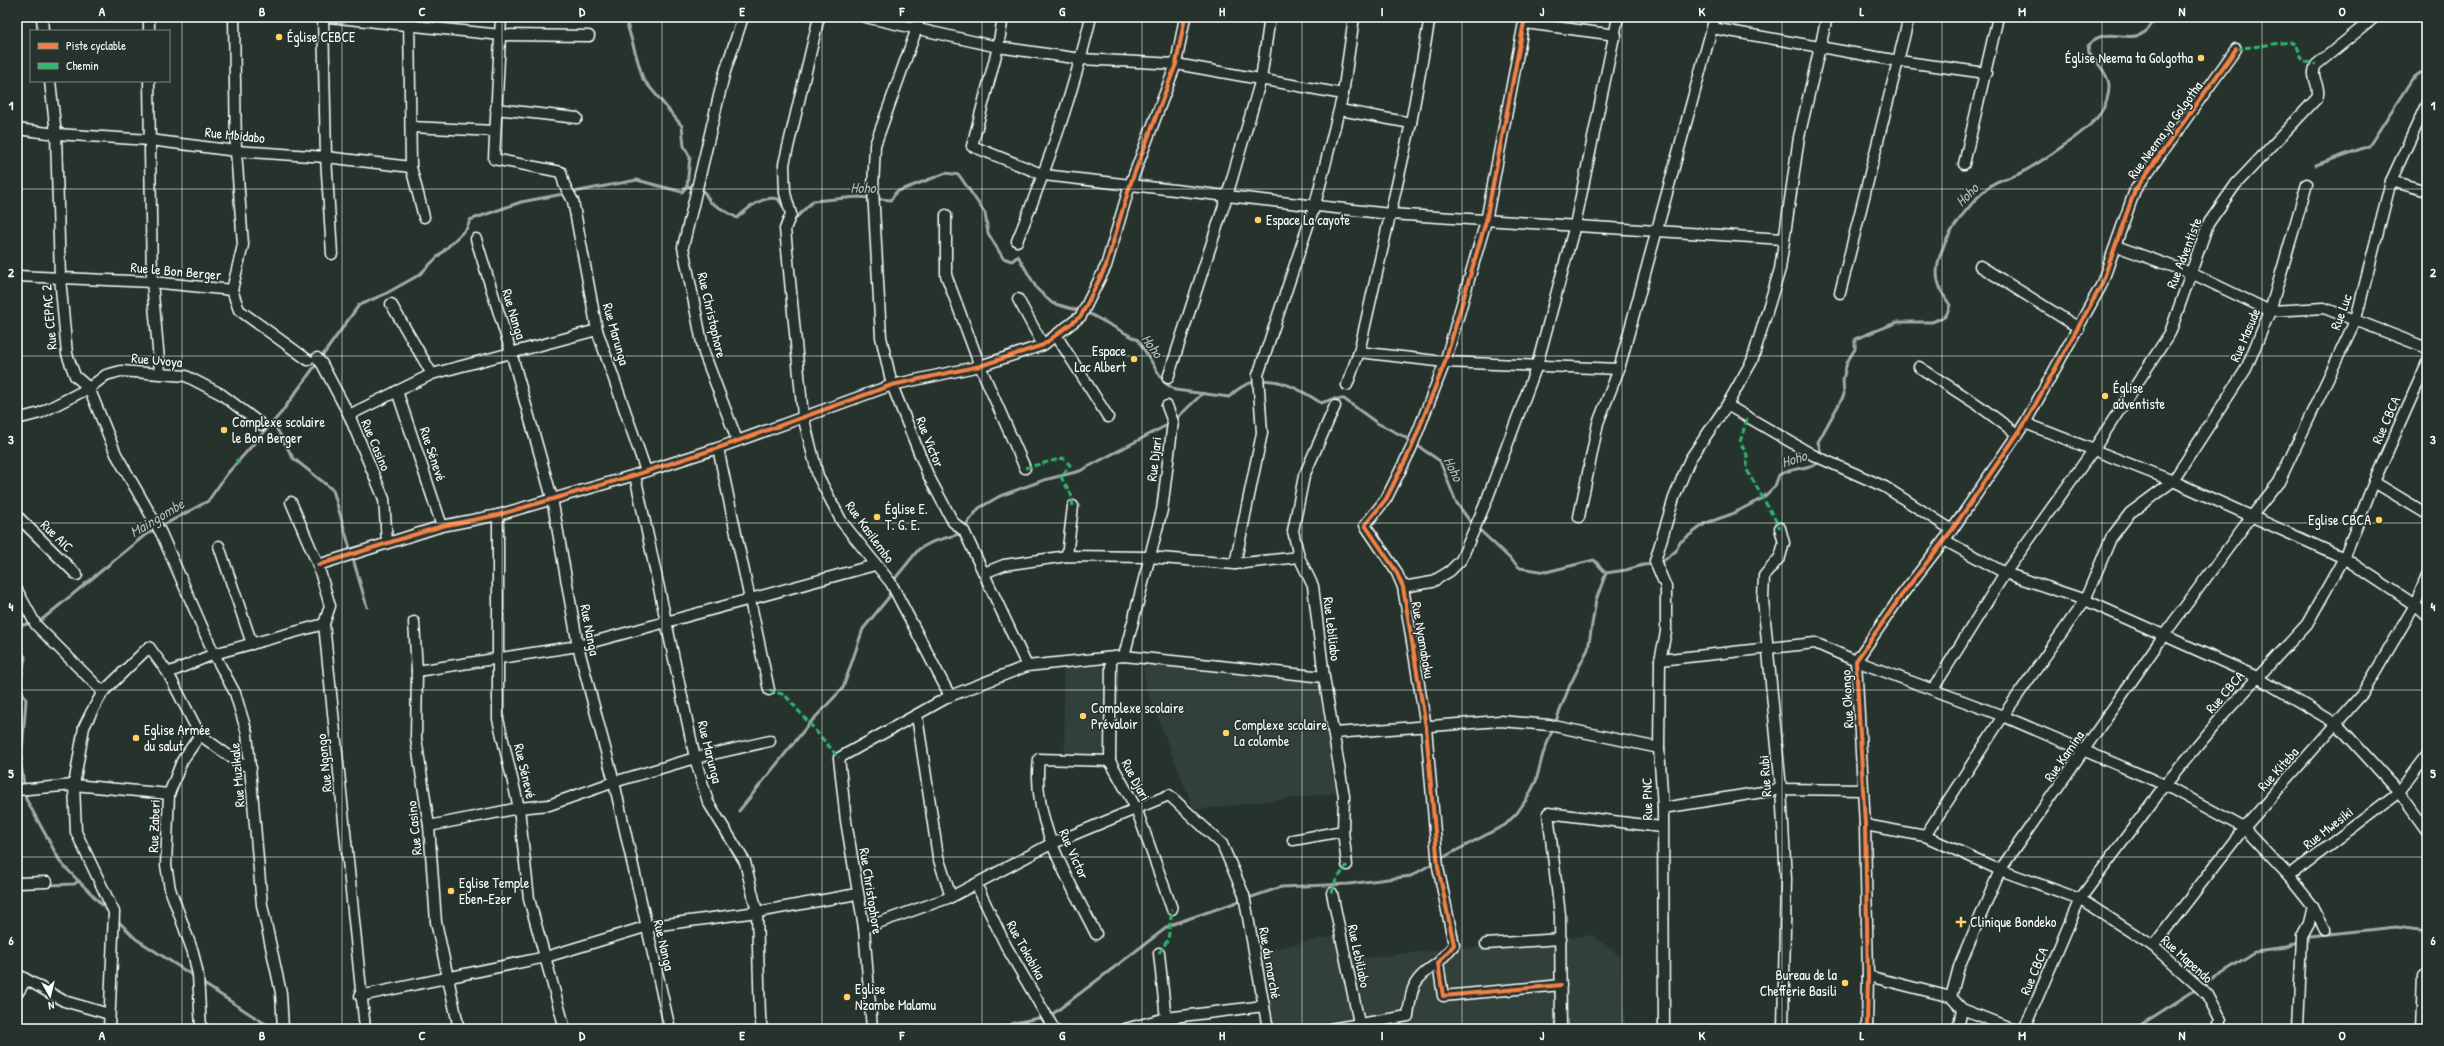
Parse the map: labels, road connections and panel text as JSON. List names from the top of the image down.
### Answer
{
  "streets": {
    "street": [
      "Rue Neema ya Golgotha",
      "Rue Mbidabo",
      "Rue Adventiste",
      "Rue le Bon Berger",
      "Rue Luc",
      "Rue Nanga",
      "Rue Christophore",
      "Rue CEPAC 2",
      "Rue Marunga",
      "Rue Masude",
      "Rue Uvoya",
      "Rue CBCA",
      "Rue Victor",
      "Rue Casino",
      "Rue Sénevé",
      "Rue Djari",
      "Rue Kasilembo",
      "Rue AIC",
      "Rue Lebiliabo",
      "Rue Nyamabaku",
      "Rue Okongo",
      "Rue Kamina",
      "Rue Ngongo",
      "Rue Kiteba",
      "Rue Muzikale",
      "Rue Rubi",
      "Rue PNC",
      "Rue Zaberi",
      "Rue Mwesiki",
      "Rue Tokobika",
      "Rue Mapendo",
      "Rue du marché"
    ]
  },
  "crossings": [
    ["Rue Neema ya Golgotha", "Rue Okongo"],
    ["Rue Mbidabo", "Rue CEPAC 2"],
    ["Rue le Bon Berger", "Rue CEPAC 2"],
    ["Rue le Bon Berger", "Rue Casino"],
    ["Rue Luc", "Rue Kamina"],
    ["Rue CEPAC 2", "Rue Uvoya"],
    ["Rue CEPAC 2", "Rue Muzikale"],
    ["Rue CBCA", "Rue Mapendo"],
    ["Rue Victor", "Rue Djari"],
    ["Rue Djari", "Rue du marché"],
    ["Rue Okongo", "Rue Mapendo"],
    ["Rue Kamina", "Rue Mapendo"],
    ["Rue Kiteba", "Rue Mapendo"]
  ],
  "water": ["Hoho", "Maingombe"],
  "places": {
    "other": [
      "Église CEBCE",
      "Église Neema ta Golgotha",
      "Espace La cayote",
      "Espace Lac Albert",
      "Église adventiste",
      "Complexe scolaire le Bon Berger",
      "Église E. T. G. E.",
      "Eglise CBCA",
      "Complexe scolaire Prévaloir",
      "Complexe scolaire La colombe",
      "Eglise Armée du salut",
      "Eglise Temple Eben-Ezer",
      "Bureau de la Chefferie Basili",
      "Eglise Nzambe Malamu"
    ],
    "health": ["Clinique Bondeko"]
  },
  "legend": ["Piste cyclable", "Chemin"],
  "north": "bottom",
  "grid": {
    "columns": [
      "A",
      "B",
      "C",
      "D",
      "E",
      "F",
      "G",
      "H",
      "I",
      "J",
      "K",
      "L",
      "M",
      "N",
      "O"
    ],
    "rows": [
      "1",
      "2",
      "3",
      "4",
      "5",
      "6"
    ]
  }
}
